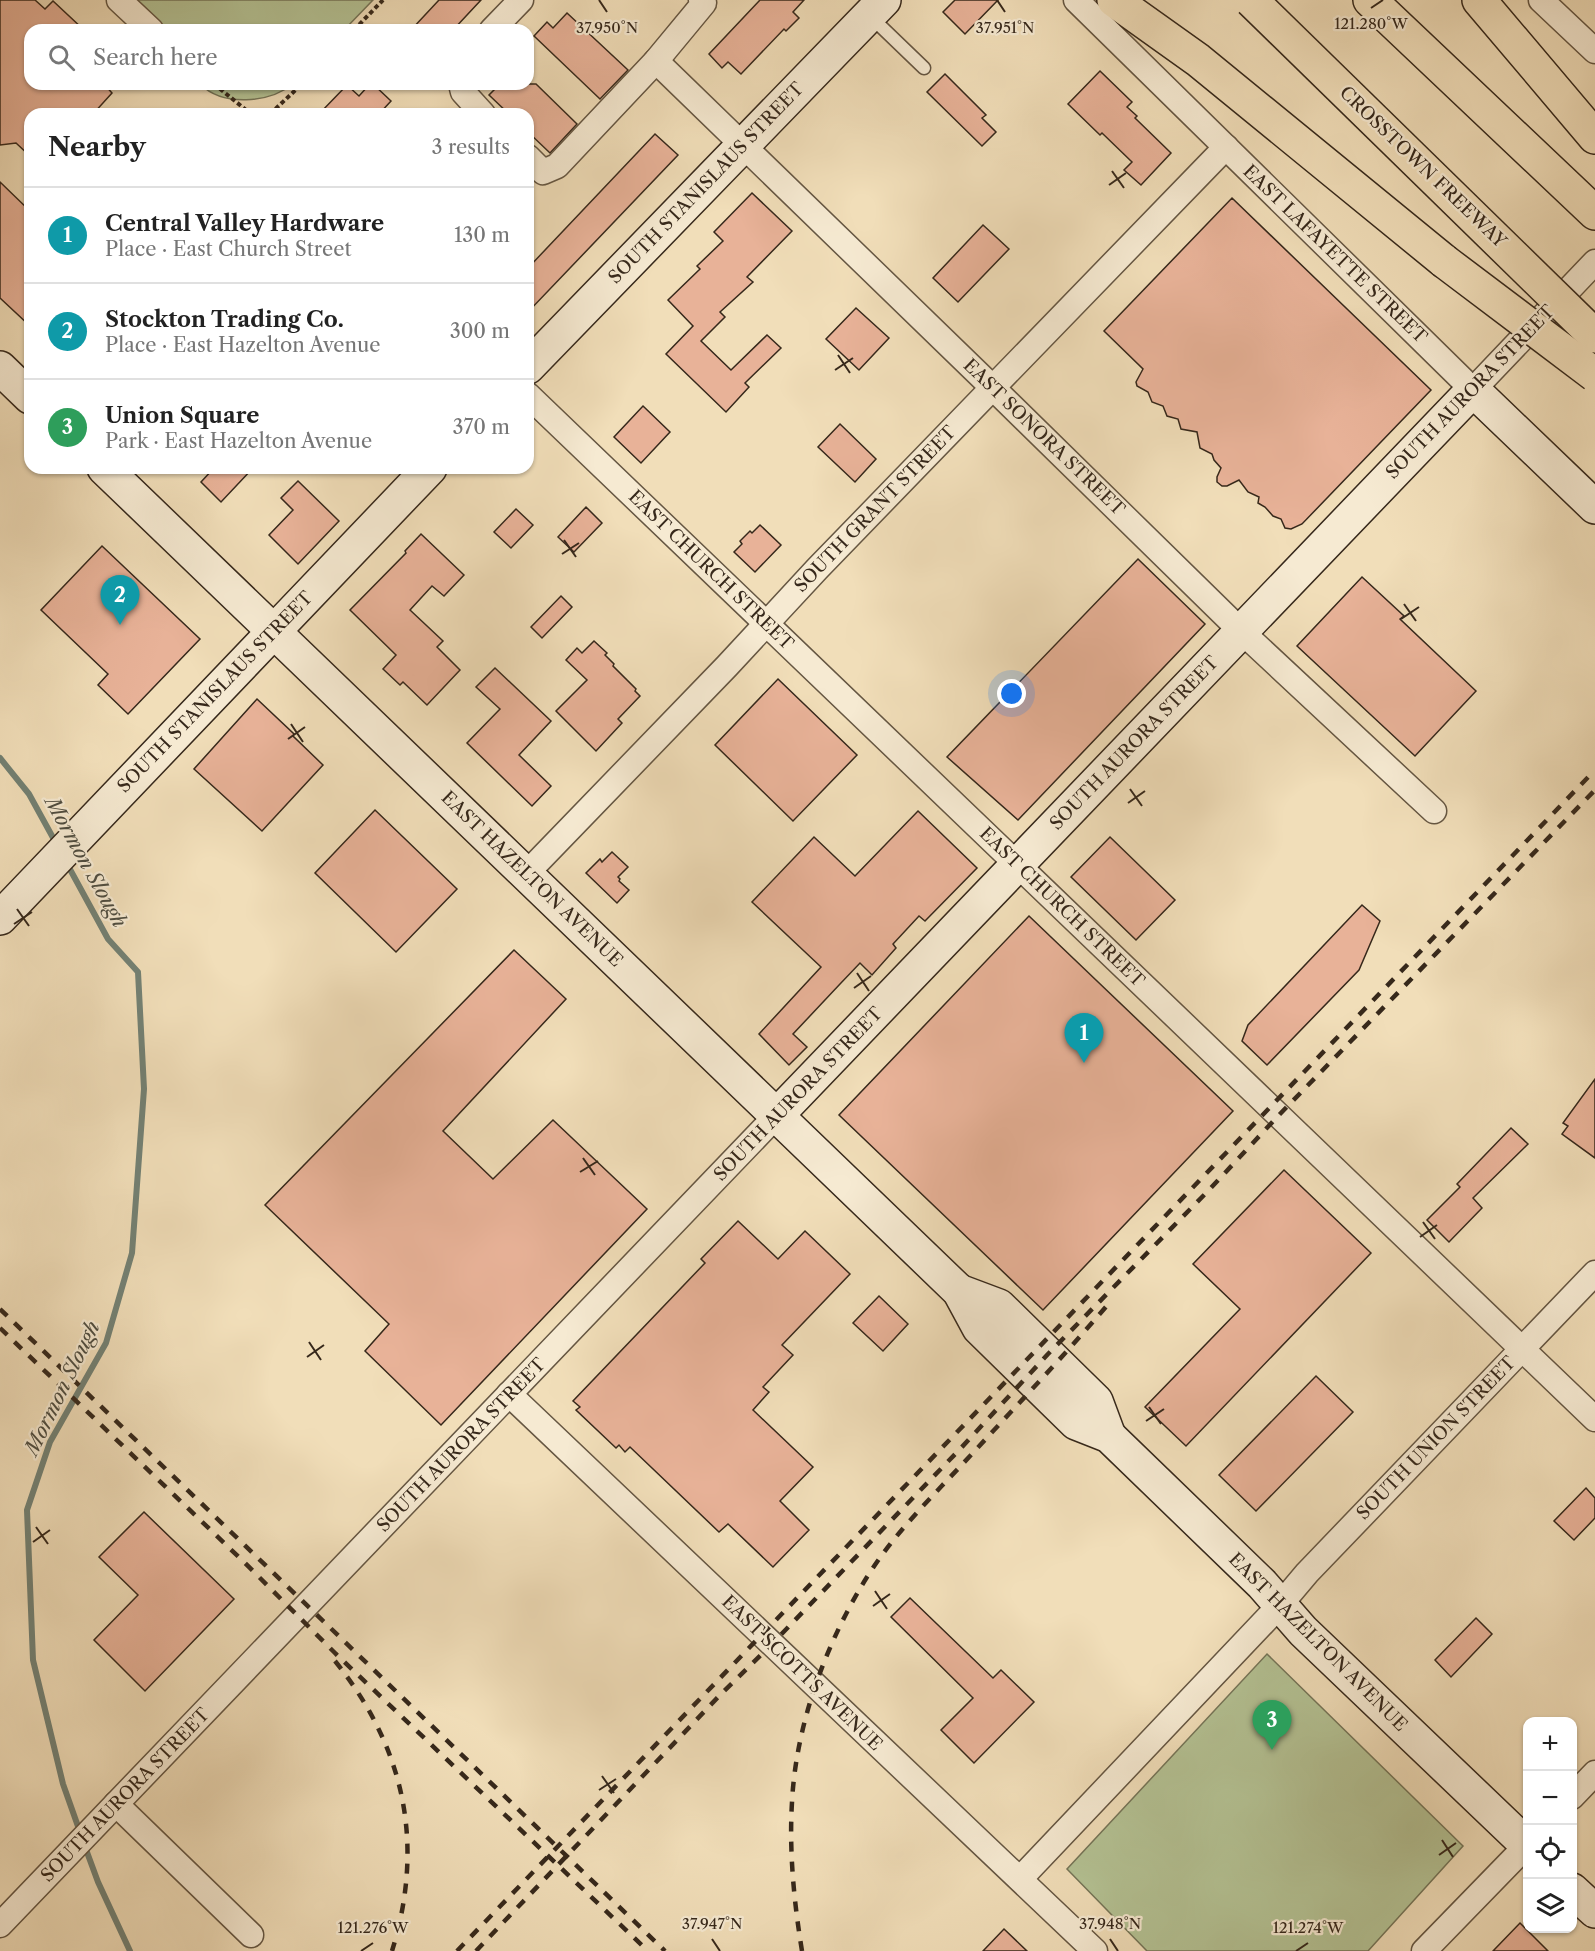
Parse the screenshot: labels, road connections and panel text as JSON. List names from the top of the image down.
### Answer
{
  "streets": {
    "highway": ["CROSSTOWN FREEWAY"],
    "street": [
      "SOUTH STANISLAUS STREET",
      "EAST LAFAYETTE STREET",
      "SOUTH AURORA STREET",
      "EAST SONORA STREET",
      "SOUTH GRANT STREET",
      "EAST CHURCH STREET",
      "EAST HAZELTON AVENUE",
      "SOUTH UNION STREET",
      "EAST SCOTTS AVENUE"
    ]
  },
  "crossings": [
    ["SOUTH STANISLAUS STREET", "EAST SONORA STREET"],
    ["SOUTH STANISLAUS STREET", "EAST HAZELTON AVENUE"],
    ["EAST LAFAYETTE STREET", "SOUTH AURORA STREET"],
    ["EAST LAFAYETTE STREET", "SOUTH GRANT STREET"],
    ["SOUTH AURORA STREET", "EAST SONORA STREET"],
    ["SOUTH AURORA STREET", "EAST CHURCH STREET"],
    ["SOUTH AURORA STREET", "EAST HAZELTON AVENUE"],
    ["SOUTH AURORA STREET", "EAST SCOTTS AVENUE"],
    ["EAST SONORA STREET", "SOUTH GRANT STREET"],
    ["SOUTH GRANT STREET", "EAST CHURCH STREET"],
    ["SOUTH GRANT STREET", "EAST HAZELTON AVENUE"],
    ["EAST CHURCH STREET", "SOUTH UNION STREET"],
    ["EAST HAZELTON AVENUE", "SOUTH UNION STREET"],
    ["SOUTH UNION STREET", "EAST SCOTTS AVENUE"]
  ],
  "water": ["Mormon Slough"],
  "page": {
    "search": "Search here",
    "heading": ["Nearby", "3 results"],
    "list": [
      {
        "mark": "1",
        "name": "Central Valley Hardware",
        "note": "Place · East Church Street",
        "value": "130 m"
      },
      {
        "mark": "2",
        "name": "Stockton Trading Co.",
        "note": "Place · East Hazelton Avenue",
        "value": "300 m"
      },
      {
        "mark": "3",
        "name": "Union Square",
        "note": "Park · East Hazelton Avenue",
        "value": "370 m"
      }
    ],
    "pins": ["2", "1", "3"],
    "map_buttons": ["+", "−"]
  },
  "coordinates": [
    "121.280°W",
    "37.950°N",
    "37.951°N",
    "37.947°N",
    "37.948°N",
    "121.276°W",
    "121.274°W"
  ]
}
